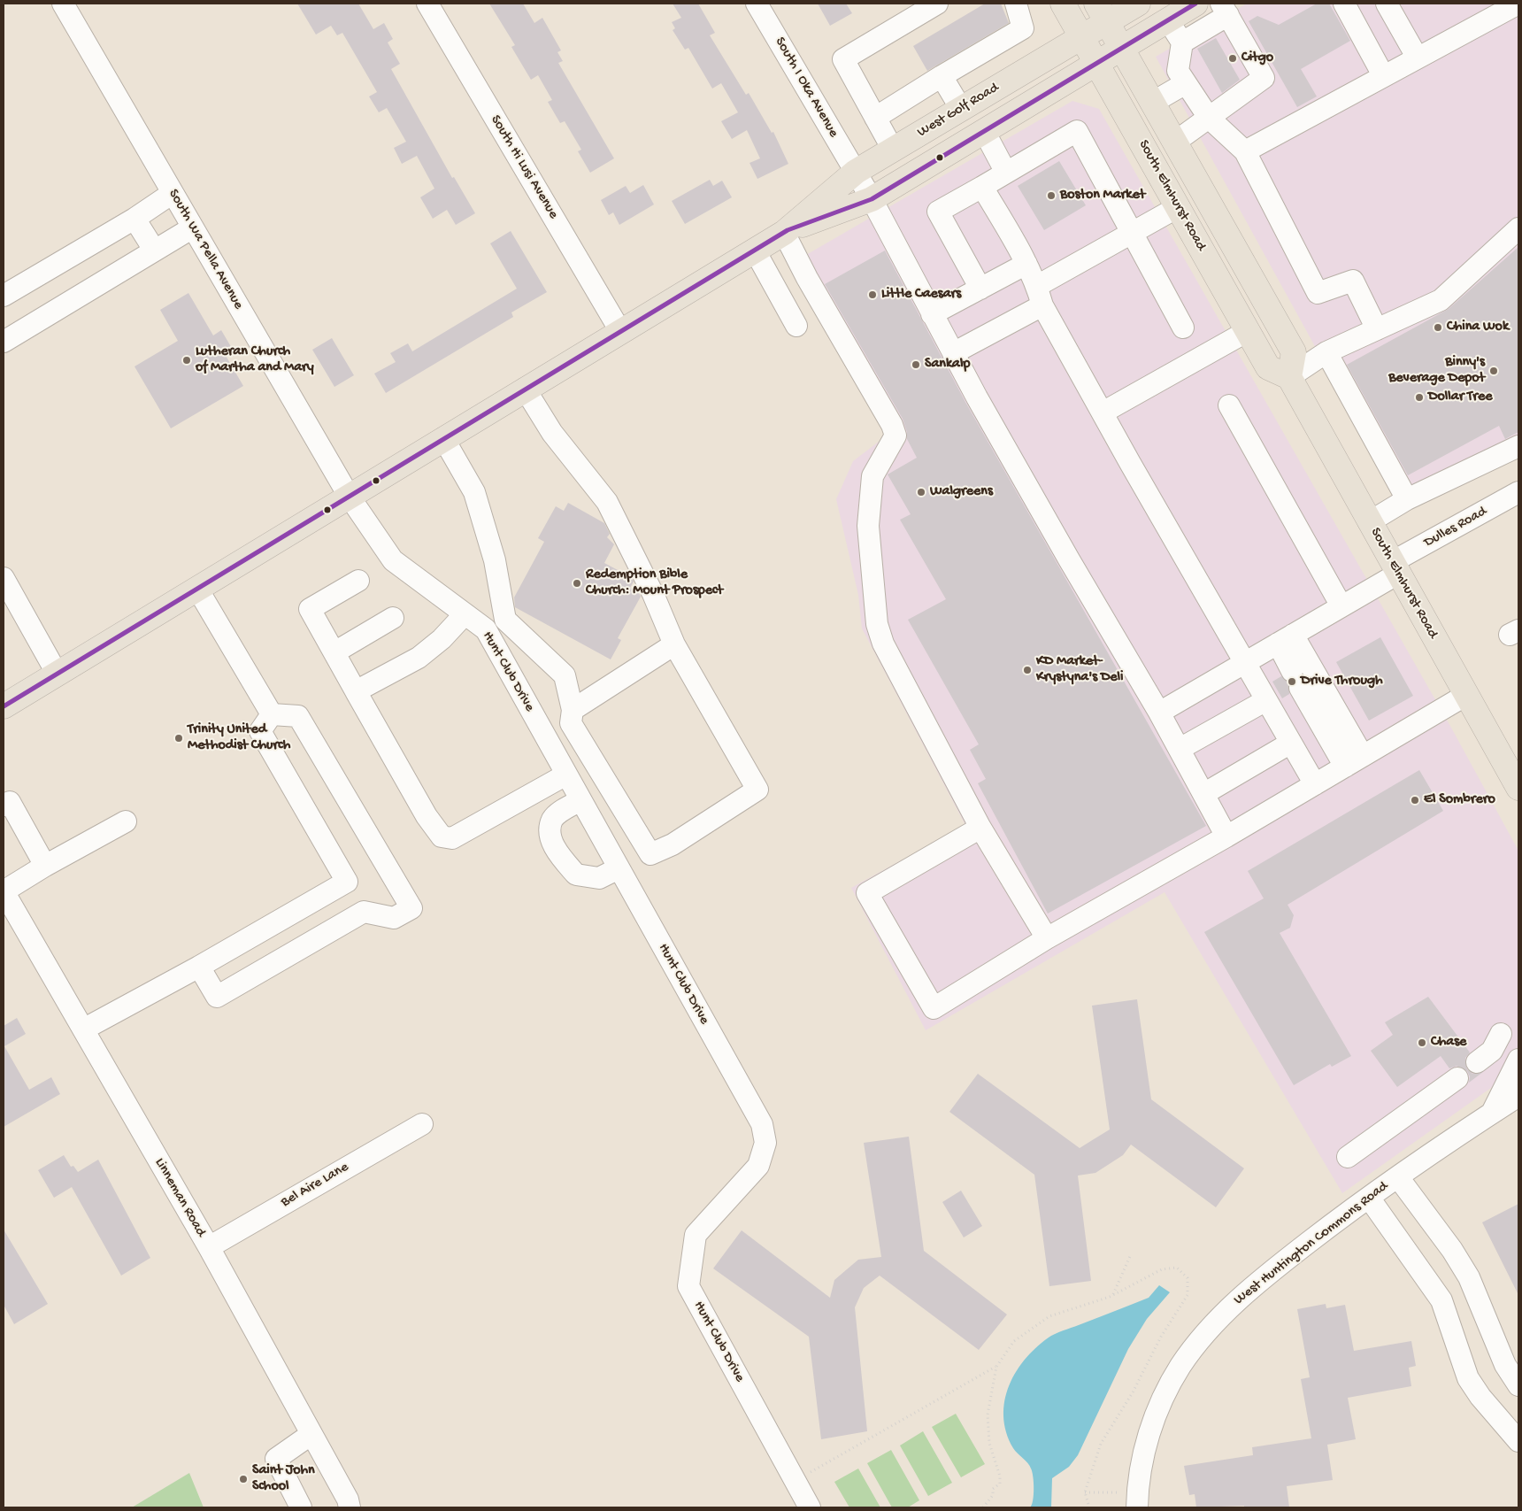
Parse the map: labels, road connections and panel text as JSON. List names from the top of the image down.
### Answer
{
  "streets": {
    "main road": ["West Golf Road", "South Elmhurst Road"],
    "street": [
      "South I Oka Avenue",
      "South Hi Lusi Avenue",
      "South Wa Pella Avenue",
      "Dulles Road",
      "Hunt Club Drive",
      "Bel Aire Lane",
      "Linneman Road",
      "West Huntington Commons Road"
    ]
  },
  "crossings": [
    ["South I Oka Avenue", "West Golf Road"],
    ["South I Oka Avenue", "Dulles Road"],
    ["West Golf Road", "South Hi Lusi Avenue"],
    ["West Golf Road", "South Elmhurst Road"],
    ["West Golf Road", "South Wa Pella Avenue"],
    ["West Golf Road", "Hunt Club Drive"],
    ["South Elmhurst Road", "Dulles Road"],
    ["South Wa Pella Avenue", "Hunt Club Drive"],
    ["Bel Aire Lane", "Linneman Road"]
  ],
  "places": [
    "Citgo",
    "Boston Market",
    "Little Caesars",
    "China Wok",
    "Lutheran Church of Martha and Mary",
    "Sankalp",
    "Binny's Beverage Depot",
    "Dollar Tree",
    "Walgreens",
    "Redemption Bible Church: Mount Prospect",
    "KD Market- Krystyna's Deli",
    "Drive Through",
    "Trinity United Methodist Church",
    "El Sombrero",
    "Chase",
    "Saint John School"
  ]
}
